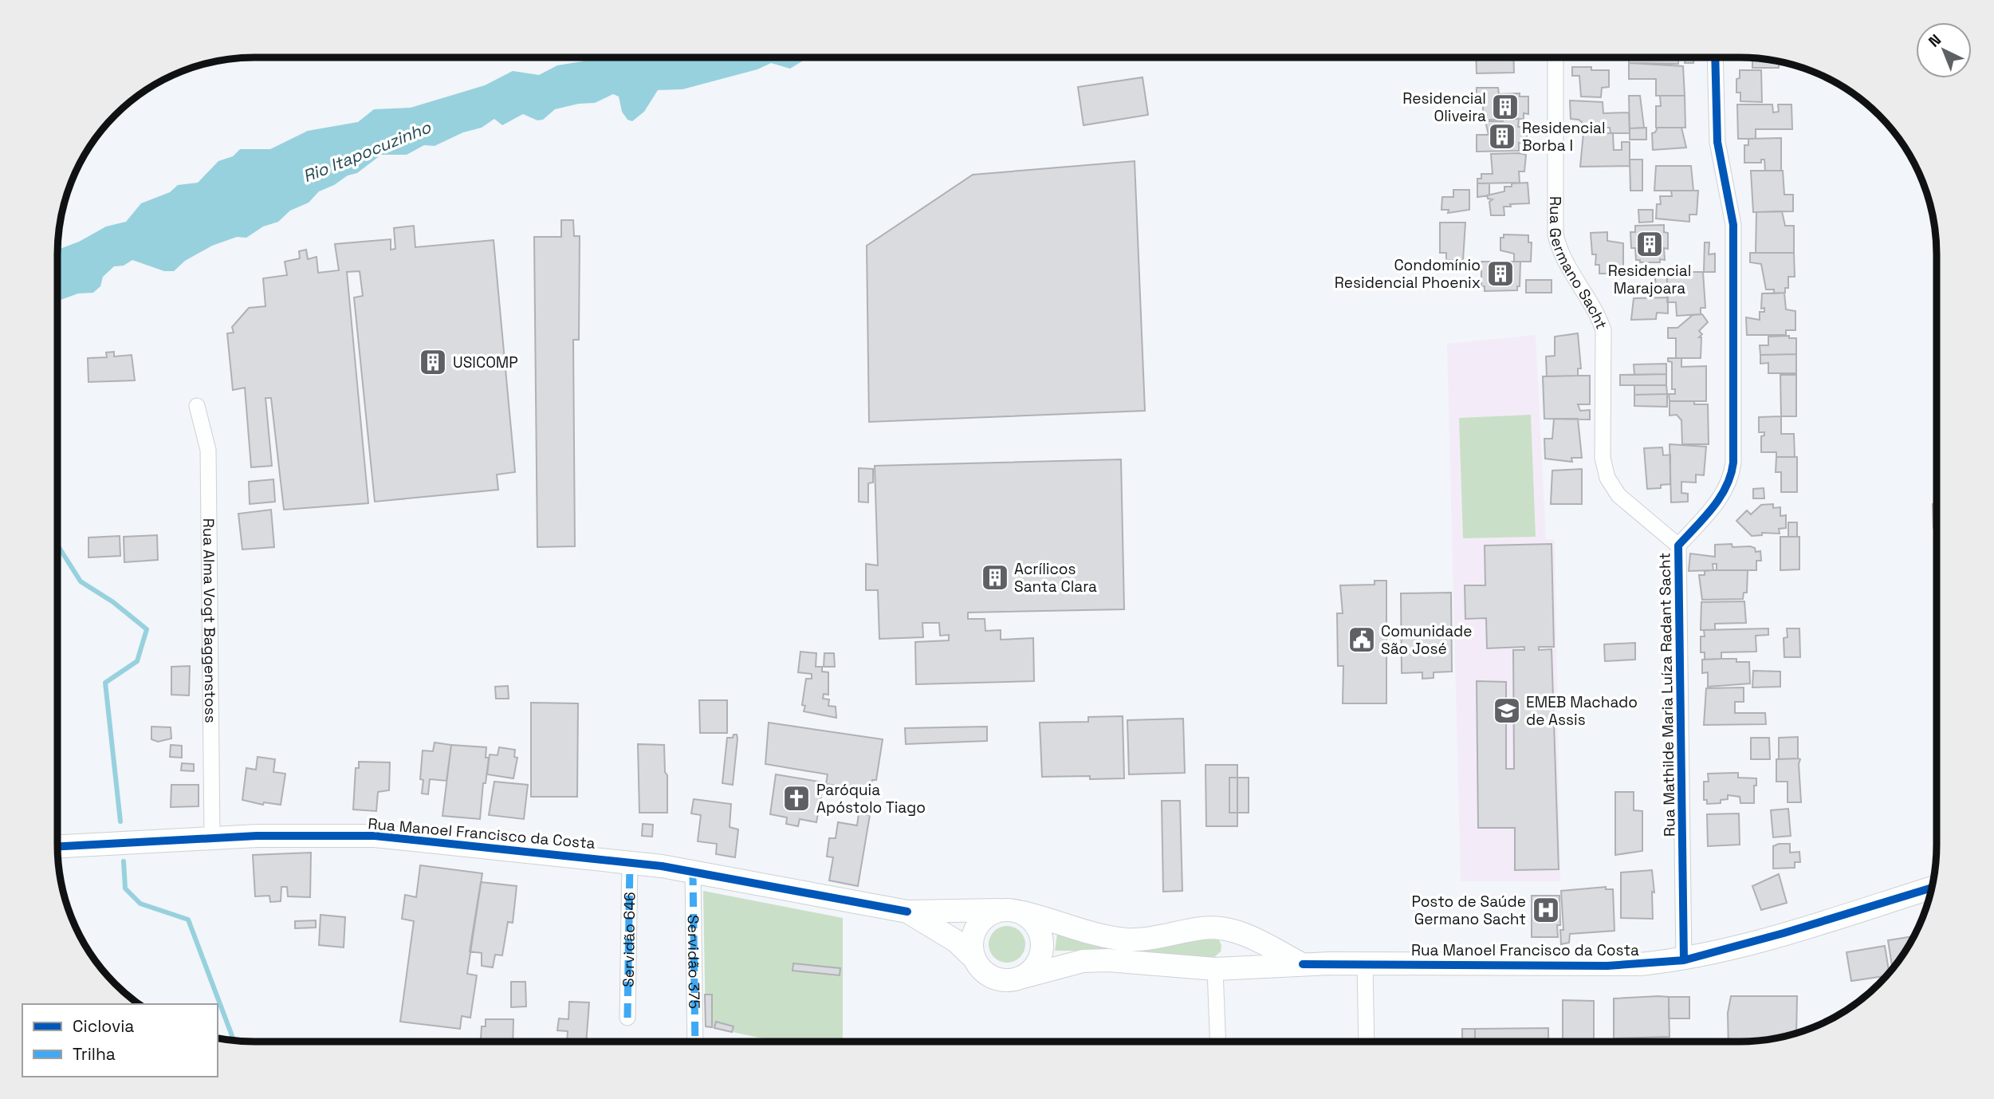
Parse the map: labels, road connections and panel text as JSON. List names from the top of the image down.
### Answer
{
  "streets": {
    "main road": ["Rua Manoel Francisco da Costa"],
    "street": [
      "Rua Germano Sacht",
      "Rua Alma Vogt Baggenstoss",
      "Rua Mathilde Maria Luíza Radant Sacht",
      "Servidão 646",
      "Servidão 375"
    ]
  },
  "crossings": [
    ["Rua Germano Sacht", "Rua Mathilde Maria Luíza Radant Sacht"],
    ["Rua Alma Vogt Baggenstoss", "Rua Manoel Francisco da Costa"],
    ["Rua Mathilde Maria Luíza Radant Sacht", "Rua Manoel Francisco da Costa"],
    ["Rua Manoel Francisco da Costa", "Servidão 646"],
    ["Rua Manoel Francisco da Costa", "Servidão 375"]
  ],
  "water": ["Rio Itapocuzinho"],
  "places": {
    "building": [
      "Residencial Oliveira",
      "Residencial Borba I",
      "Residencial Marajoara",
      "Condomínio Residencial Phoenix",
      "USICOMP",
      "Acrílicos Santa Clara"
    ],
    "public building": ["Comunidade São José"],
    "school or university": ["EMEB Machado de Assis"],
    "church": ["Paróquia Apóstolo Tiago"],
    "hospital": ["Posto de Saúde Germano Sacht"]
  },
  "legend": ["Ciclovia", "Trilha"],
  "north": "top left"
}
